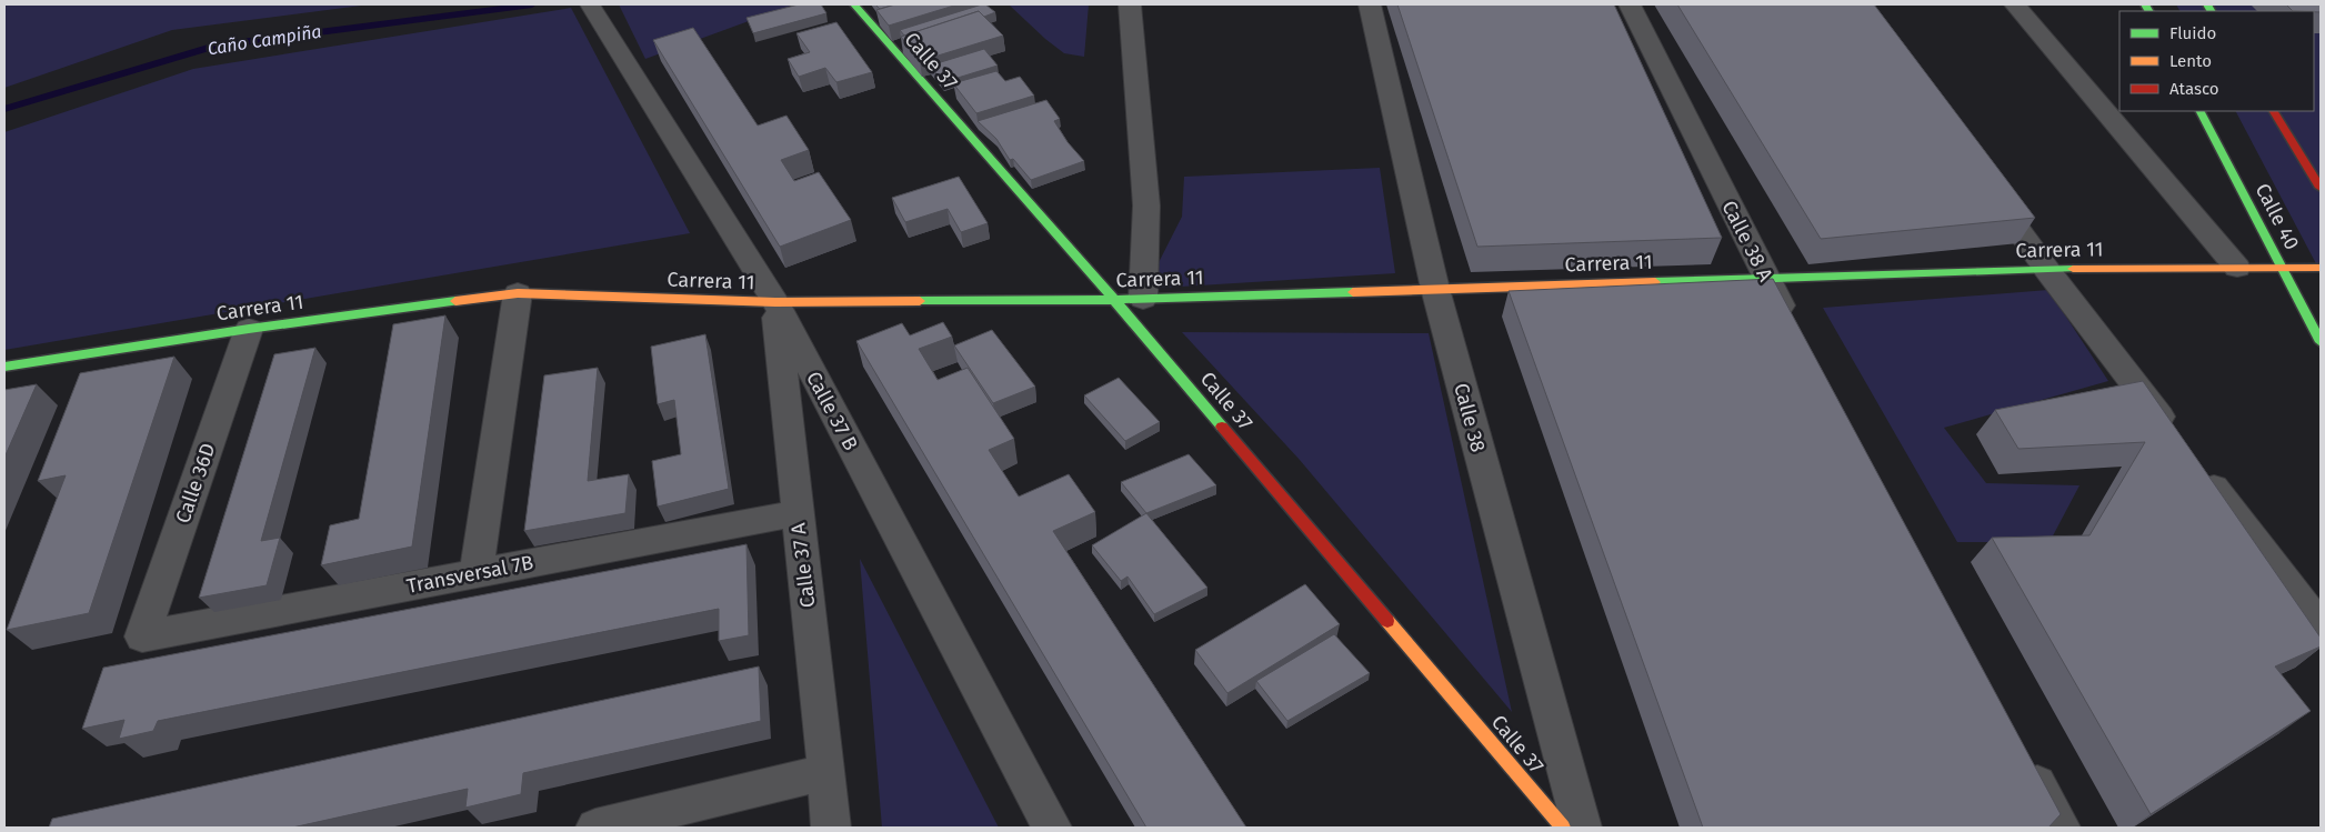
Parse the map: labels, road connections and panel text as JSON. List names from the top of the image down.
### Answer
{
  "streets": {
    "street": [
      "Calle 37",
      "Calle 40",
      "Calle 38 A",
      "Carrera 11",
      "Calle 37 B",
      "Calle 38",
      "Calle 36D",
      "Calle 37 A",
      "Transversal 7B"
    ]
  },
  "crossings": [
    ["Calle 37", "Carrera 11"],
    ["Calle 40", "Carrera 11"],
    ["Calle 38 A", "Carrera 11"],
    ["Carrera 11", "Calle 37 B"],
    ["Carrera 11", "Calle 38"],
    ["Carrera 11", "Calle 36D"],
    ["Carrera 11", "Calle 37 A"],
    ["Calle 37 B", "Calle 37 A"],
    ["Calle 36D", "Transversal 7B"],
    ["Calle 37 A", "Transversal 7B"]
  ],
  "water": ["Caño Campiña"],
  "legend": ["Fluido", "Lento", "Atasco"]
}
